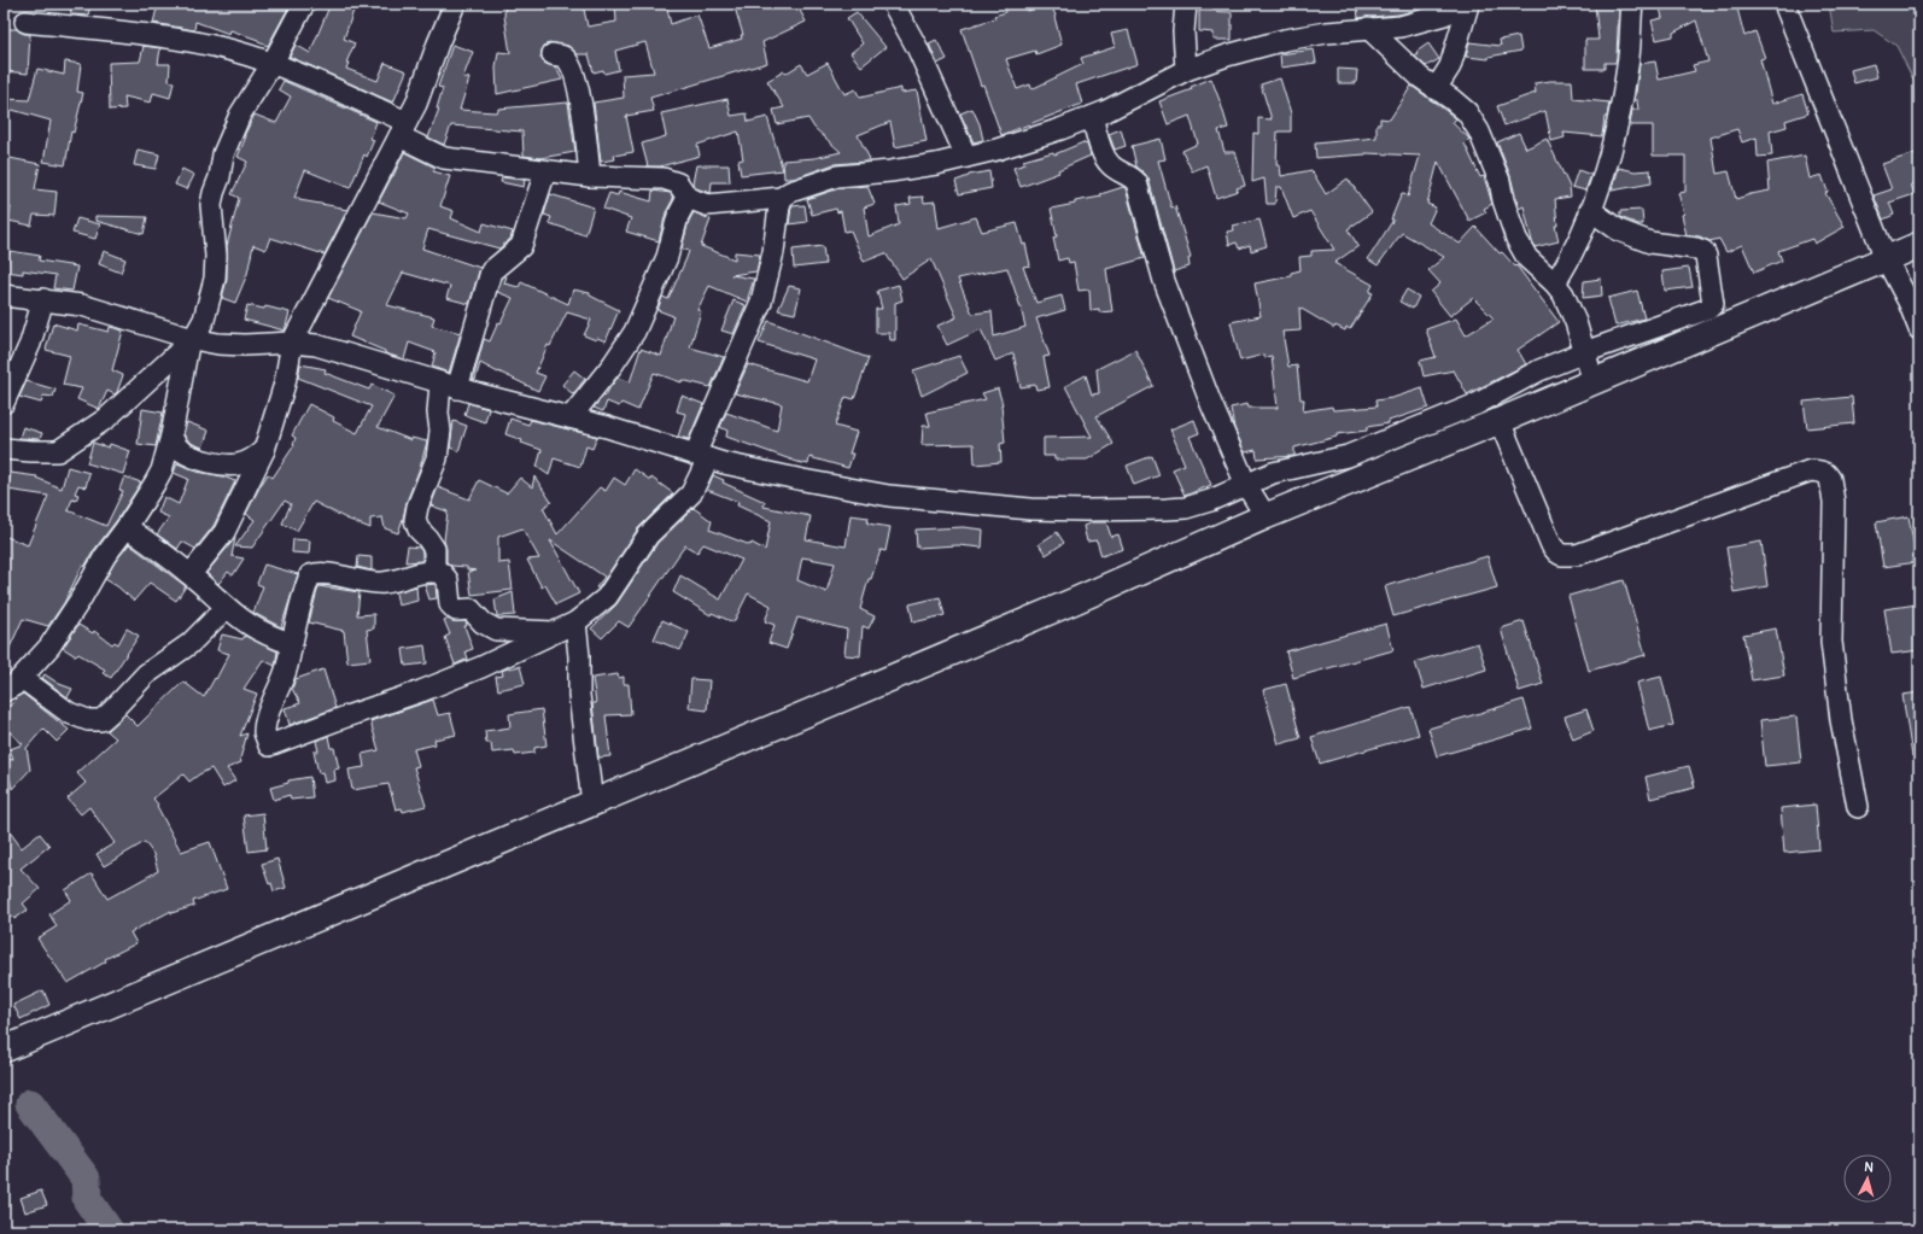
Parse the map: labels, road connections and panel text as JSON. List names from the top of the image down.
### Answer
{
  "north": "top"
}
